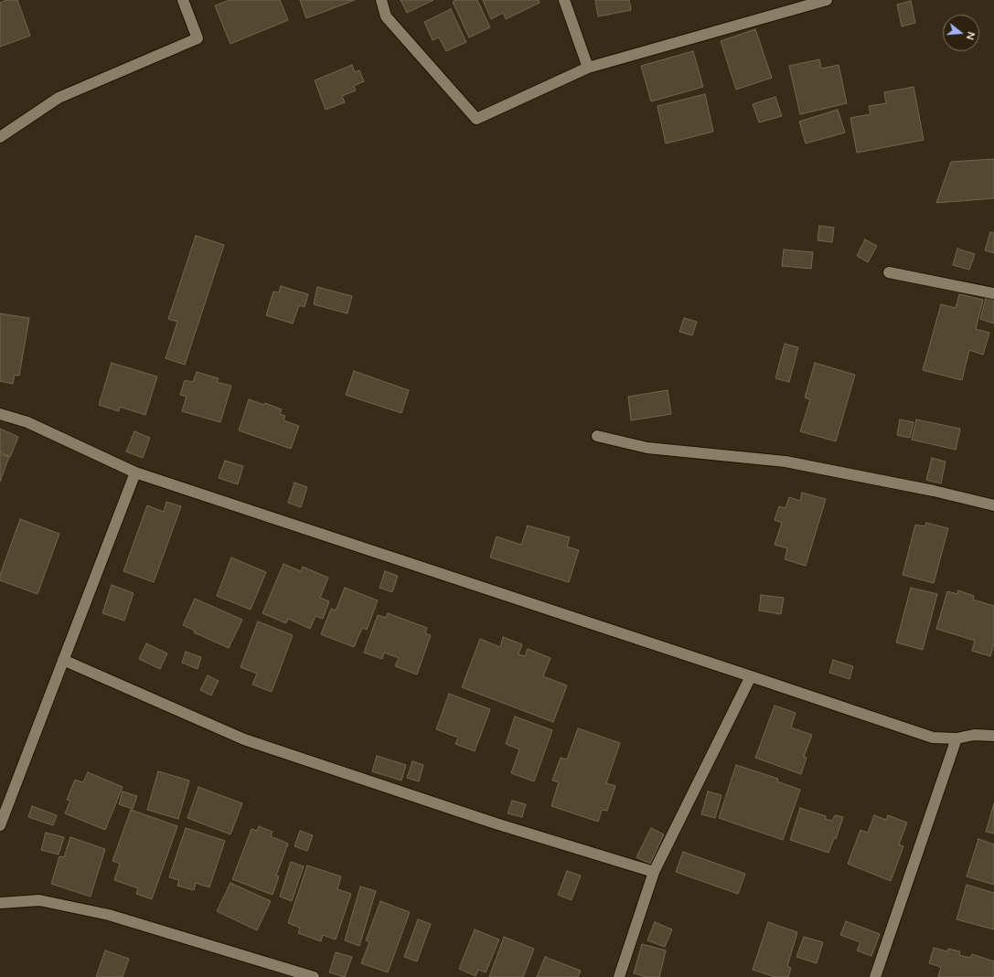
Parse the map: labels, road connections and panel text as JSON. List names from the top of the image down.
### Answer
{
  "north": "right"
}
